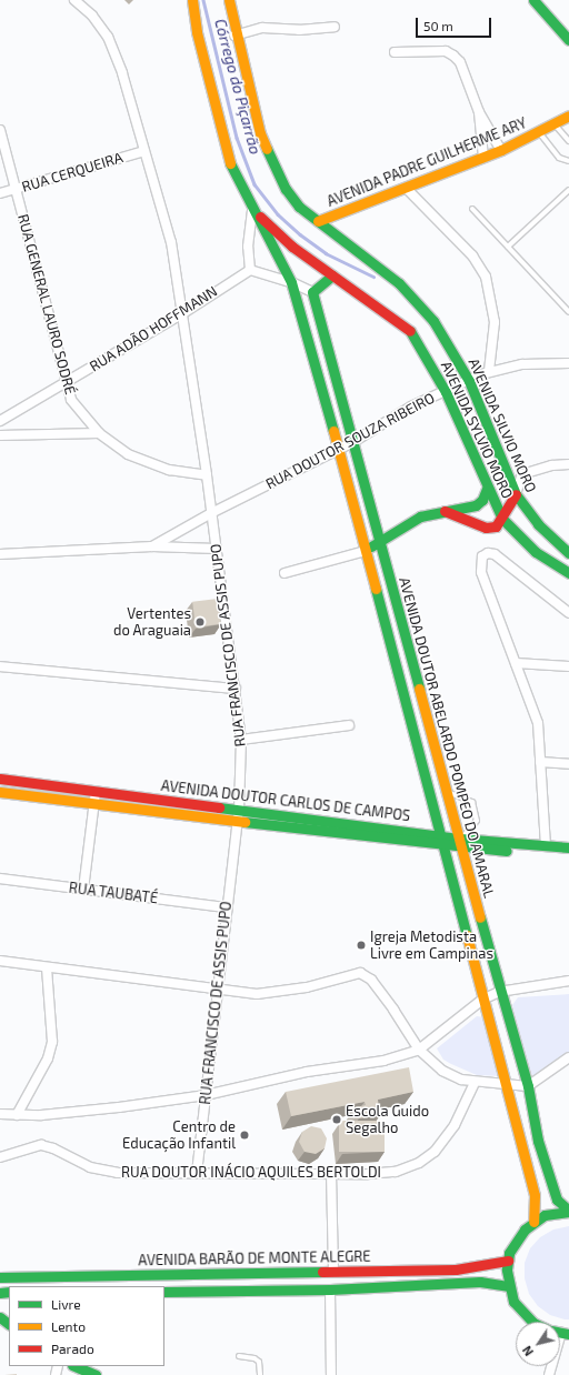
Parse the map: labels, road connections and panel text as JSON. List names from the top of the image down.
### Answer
{
  "streets": {
    "main road": [
      "AVENIDA PADRE GUILHERME ARY",
      "AVENIDA SILVIO MORO",
      "AVENIDA SYLVIO MORO",
      "AVENIDA DOUTOR ABELARDO POMPEO DO AMARAL",
      "AVENIDA DOUTOR CARLOS DE CAMPOS",
      "AVENIDA BARÃO DE MONTE ALEGRE"
    ],
    "street": [
      "RUA CERQUEIRA",
      "RUA GENERAL LAURO SODRÉ",
      "RUA ADÃO HOFFMANN",
      "RUA DOUTOR SOUZA RIBEIRO",
      "RUA FRANCISCO DE ASSIS PUPO",
      "RUA TAUBATÉ",
      "RUA DOUTOR INÁCIO AQUILES BERTOLDI"
    ]
  },
  "crossings": [
    ["AVENIDA PADRE GUILHERME ARY", "AVENIDA SILVIO MORO"],
    ["RUA CERQUEIRA", "RUA GENERAL LAURO SODRÉ"],
    ["RUA CERQUEIRA", "RUA FRANCISCO DE ASSIS PUPO"],
    ["RUA GENERAL LAURO SODRÉ", "RUA ADÃO HOFFMANN"],
    ["RUA GENERAL LAURO SODRÉ", "RUA FRANCISCO DE ASSIS PUPO"],
    ["RUA ADÃO HOFFMANN", "RUA FRANCISCO DE ASSIS PUPO"],
    ["AVENIDA SILVIO MORO", "RUA DOUTOR SOUZA RIBEIRO"],
    ["AVENIDA SYLVIO MORO", "RUA DOUTOR SOUZA RIBEIRO"],
    ["AVENIDA SYLVIO MORO", "AVENIDA DOUTOR ABELARDO POMPEO DO AMARAL"],
    ["RUA DOUTOR SOUZA RIBEIRO", "RUA FRANCISCO DE ASSIS PUPO"],
    ["RUA DOUTOR SOUZA RIBEIRO", "AVENIDA DOUTOR ABELARDO POMPEO DO AMARAL"],
    ["RUA FRANCISCO DE ASSIS PUPO", "AVENIDA DOUTOR CARLOS DE CAMPOS"],
    ["RUA FRANCISCO DE ASSIS PUPO", "RUA TAUBATÉ"],
    ["RUA FRANCISCO DE ASSIS PUPO", "RUA DOUTOR INÁCIO AQUILES BERTOLDI"],
    ["AVENIDA DOUTOR ABELARDO POMPEO DO AMARAL", "AVENIDA DOUTOR CARLOS DE CAMPOS"]
  ],
  "water": ["Córrego do Piçarrão"],
  "places": [
    "Vertentes do Araguaia",
    "Igreja Metodista Livre em Campinas",
    "Escola Guido Segalho",
    "Centro de Educação Infantil"
  ],
  "legend": ["Livre", "Lento", "Parado"],
  "scale_bar": "50 m",
  "north": "bottom left"
}
